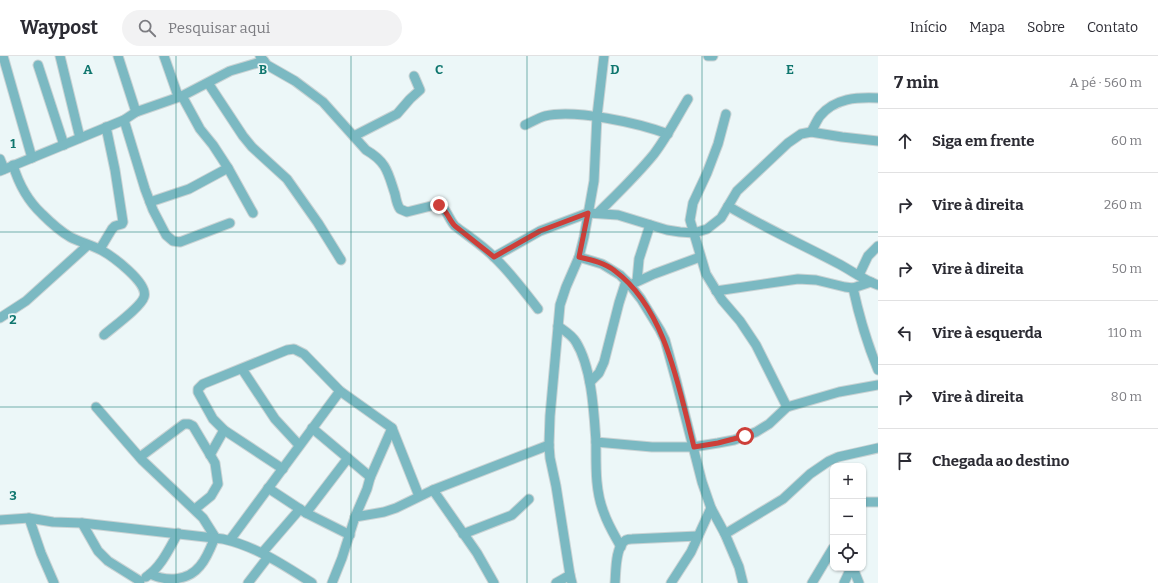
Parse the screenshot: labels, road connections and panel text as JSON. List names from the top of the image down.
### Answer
{
  "page": {
    "header": "Waypost",
    "search": "Pesquisar aqui",
    "nav": [
      "Início",
      "Mapa",
      "Sobre",
      "Contato"
    ],
    "heading": ["7 min", "A pé · 560 m"],
    "list": [
      ["Siga em frente", "60 m"],
      ["Vire à direita", "260 m"],
      ["Vire à direita", "50 m"],
      ["Vire à esquerda", "110 m"],
      ["Vire à direita", "80 m"],
      "Chegada ao destino"
    ],
    "map_buttons": ["+", "−"]
  },
  "grid": {
    "columns": [
      "A",
      "B",
      "C",
      "D",
      "E"
    ],
    "rows": ["1", "2", "3"]
  }
}
